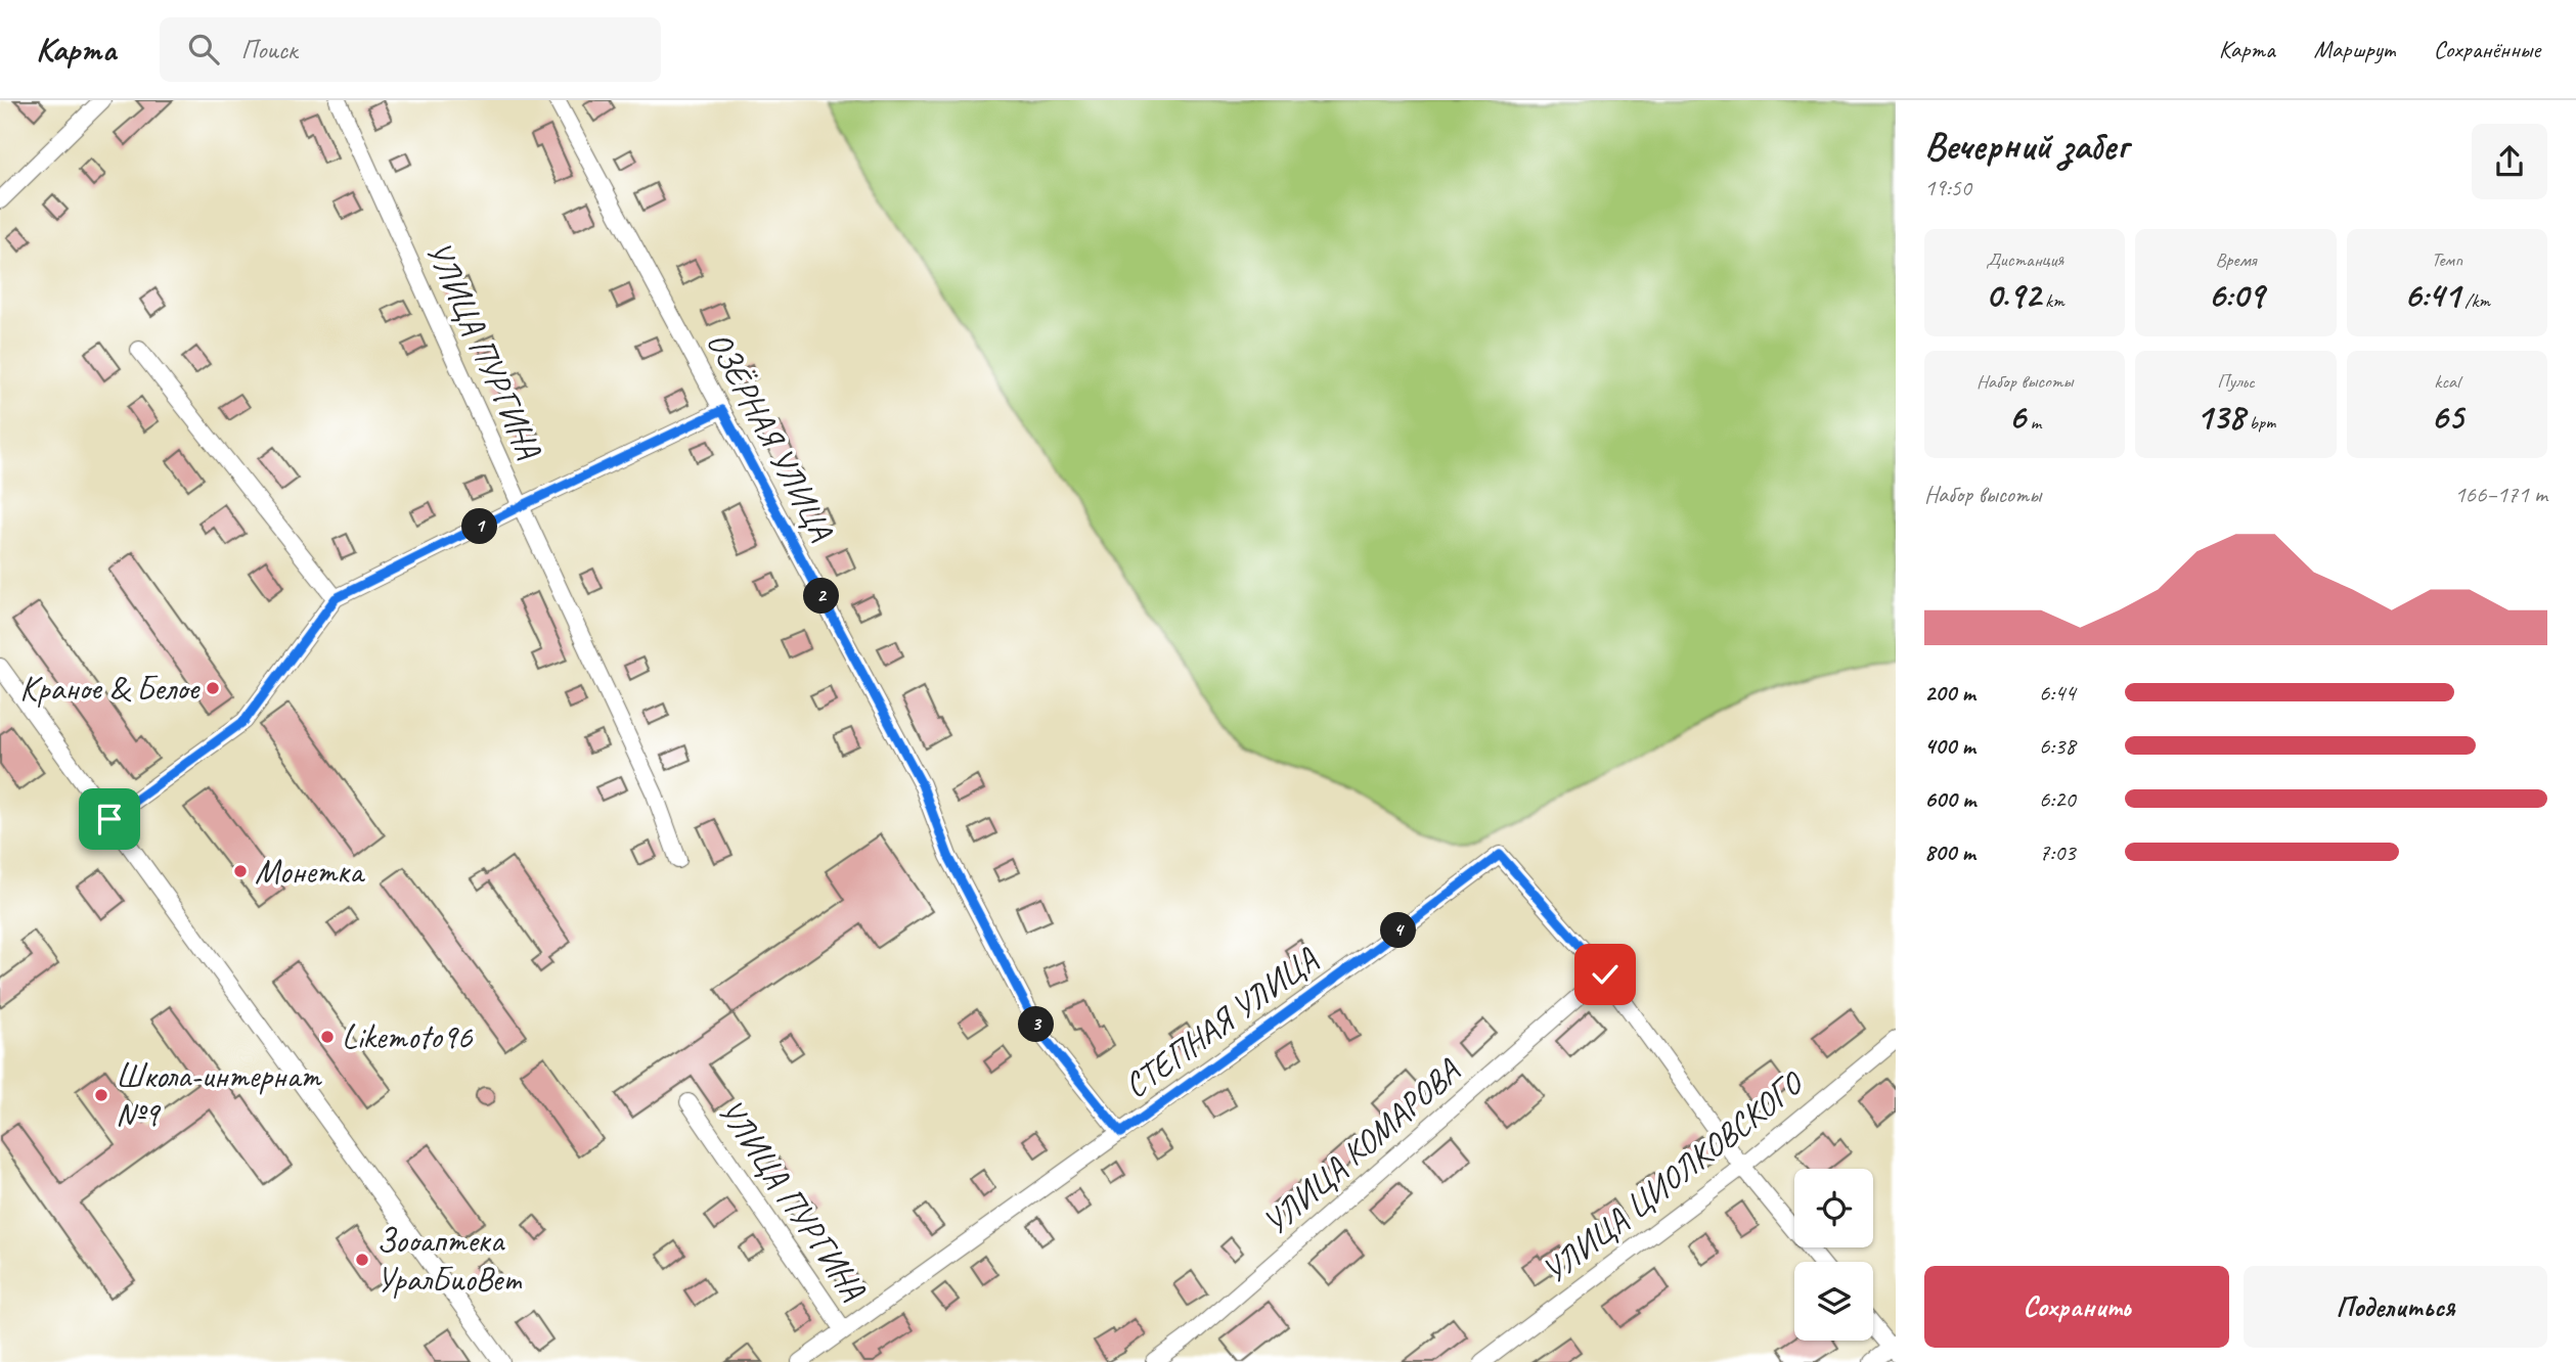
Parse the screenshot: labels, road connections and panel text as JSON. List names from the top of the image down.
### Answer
{
  "streets": {
    "street": [
      "УЛИЦА ПУРГИНА",
      "ОЗЁРНАЯ УЛИЦА",
      "СТЕПНАЯ УЛИЦА",
      "УЛИЦА КОМАРОВА",
      "УЛИЦА ЦИОЛКОВСКОГО"
    ]
  },
  "crossings": [
    ["УЛИЦА ПУРГИНА", "СТЕПНАЯ УЛИЦА"],
    ["ОЗЁРНАЯ УЛИЦА", "СТЕПНАЯ УЛИЦА"],
    ["СТЕПНАЯ УЛИЦА", "УЛИЦА КОМАРОВА"]
  ],
  "places": [
    "Краное & Белое",
    "Монетка",
    "Likemoto96",
    "Школа-интернат №9",
    "Зооаптека УралБиоВет"
  ],
  "page": {
    "header": "Карта",
    "search": "Поиск",
    "nav": ["Карта", "Маршрут", "Сохранённые"],
    "heading": ["Вечерний забег", "19:50"],
    "stats": [
      ["Дистанция", "0.92 km"],
      ["Время", "6:09"],
      ["Темп", "6:41 /km"],
      ["Набор высоты", "6 m"],
      ["Пульс", "138 bpm"],
      ["kcal", "65"]
    ],
    "chart": ["Набор высоты", "166–171 m"],
    "pins": [
      "1",
      "2",
      "4",
      "3"
    ],
    "list": [
      {
        "name": "200 m",
        "note": "6:44"
      },
      {
        "name": "400 m",
        "note": "6:38"
      },
      {
        "name": "600 m",
        "note": "6:20"
      },
      {
        "name": "800 m",
        "note": "7:03"
      }
    ],
    "buttons": ["Сохранить", "Поделиться"]
  }
}
